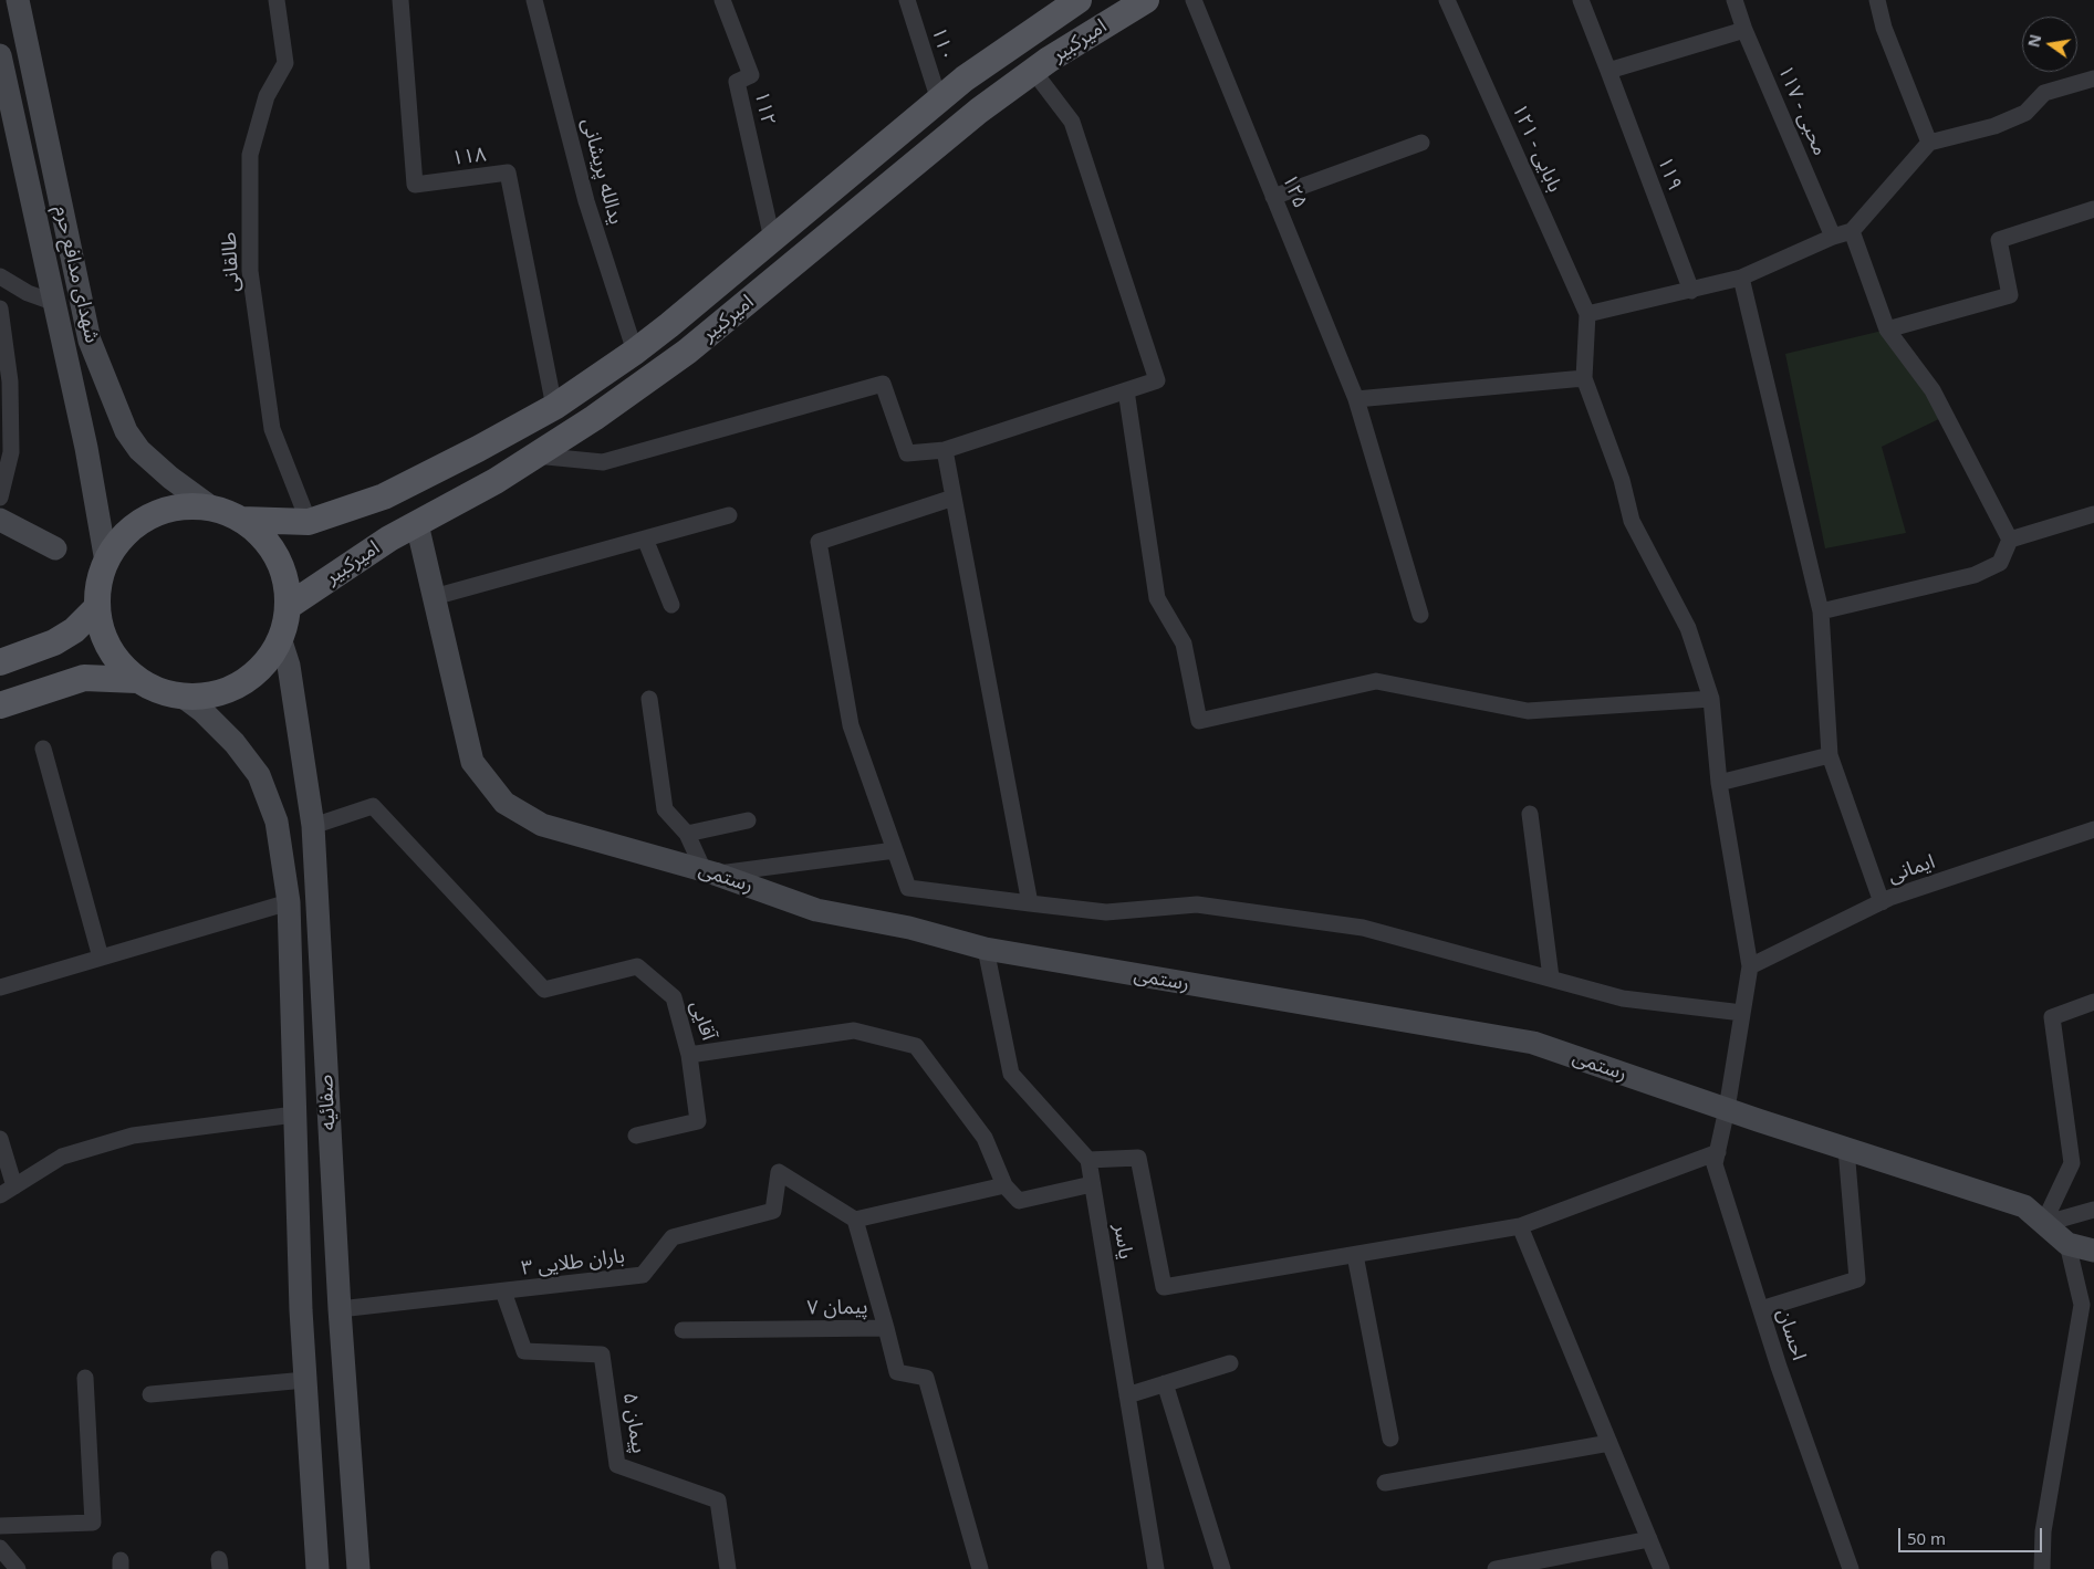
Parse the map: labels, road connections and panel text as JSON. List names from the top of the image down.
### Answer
{
  "streets": {
    "main road": [
      "امیرکبیر",
      "شهدای مدافع حرم",
      "رستمی",
      "صفائیه"
    ],
    "street": [
      "۱۱۰",
      "۱۱۲",
      "محبی - ۱۱۷",
      "بابایی - ۱۲۱",
      "۱۱۸",
      "یدالله پریشانی",
      "۱۱۹",
      "۱۲۵",
      "طالقانی",
      "ایمانی",
      "آقایی",
      "یاسر",
      "باران طلایی ۳",
      "پیمان ۷",
      "احسان",
      "پیمان ۵"
    ]
  },
  "crossings": [
    ["امیرکبیر", "۱۱۰"],
    ["امیرکبیر", "۱۱۲"],
    ["امیرکبیر", "۱۱۸"],
    ["امیرکبیر", "یدالله پریشانی"],
    ["امیرکبیر", "طالقانی"],
    ["امیرکبیر", "شهدای مدافع حرم"],
    ["امیرکبیر", "رستمی"],
    ["امیرکبیر", "صفائیه"],
    ["شهدای مدافع حرم", "صفائیه"],
    ["ایمانی", "احسان"],
    ["رستمی", "احسان"],
    ["آقایی", "صفائیه"],
    ["صفائیه", "باران طلایی ۳"],
    ["باران طلایی ۳", "پیمان ۵"]
  ],
  "scale_bar": "50 m",
  "north": "left"
}
